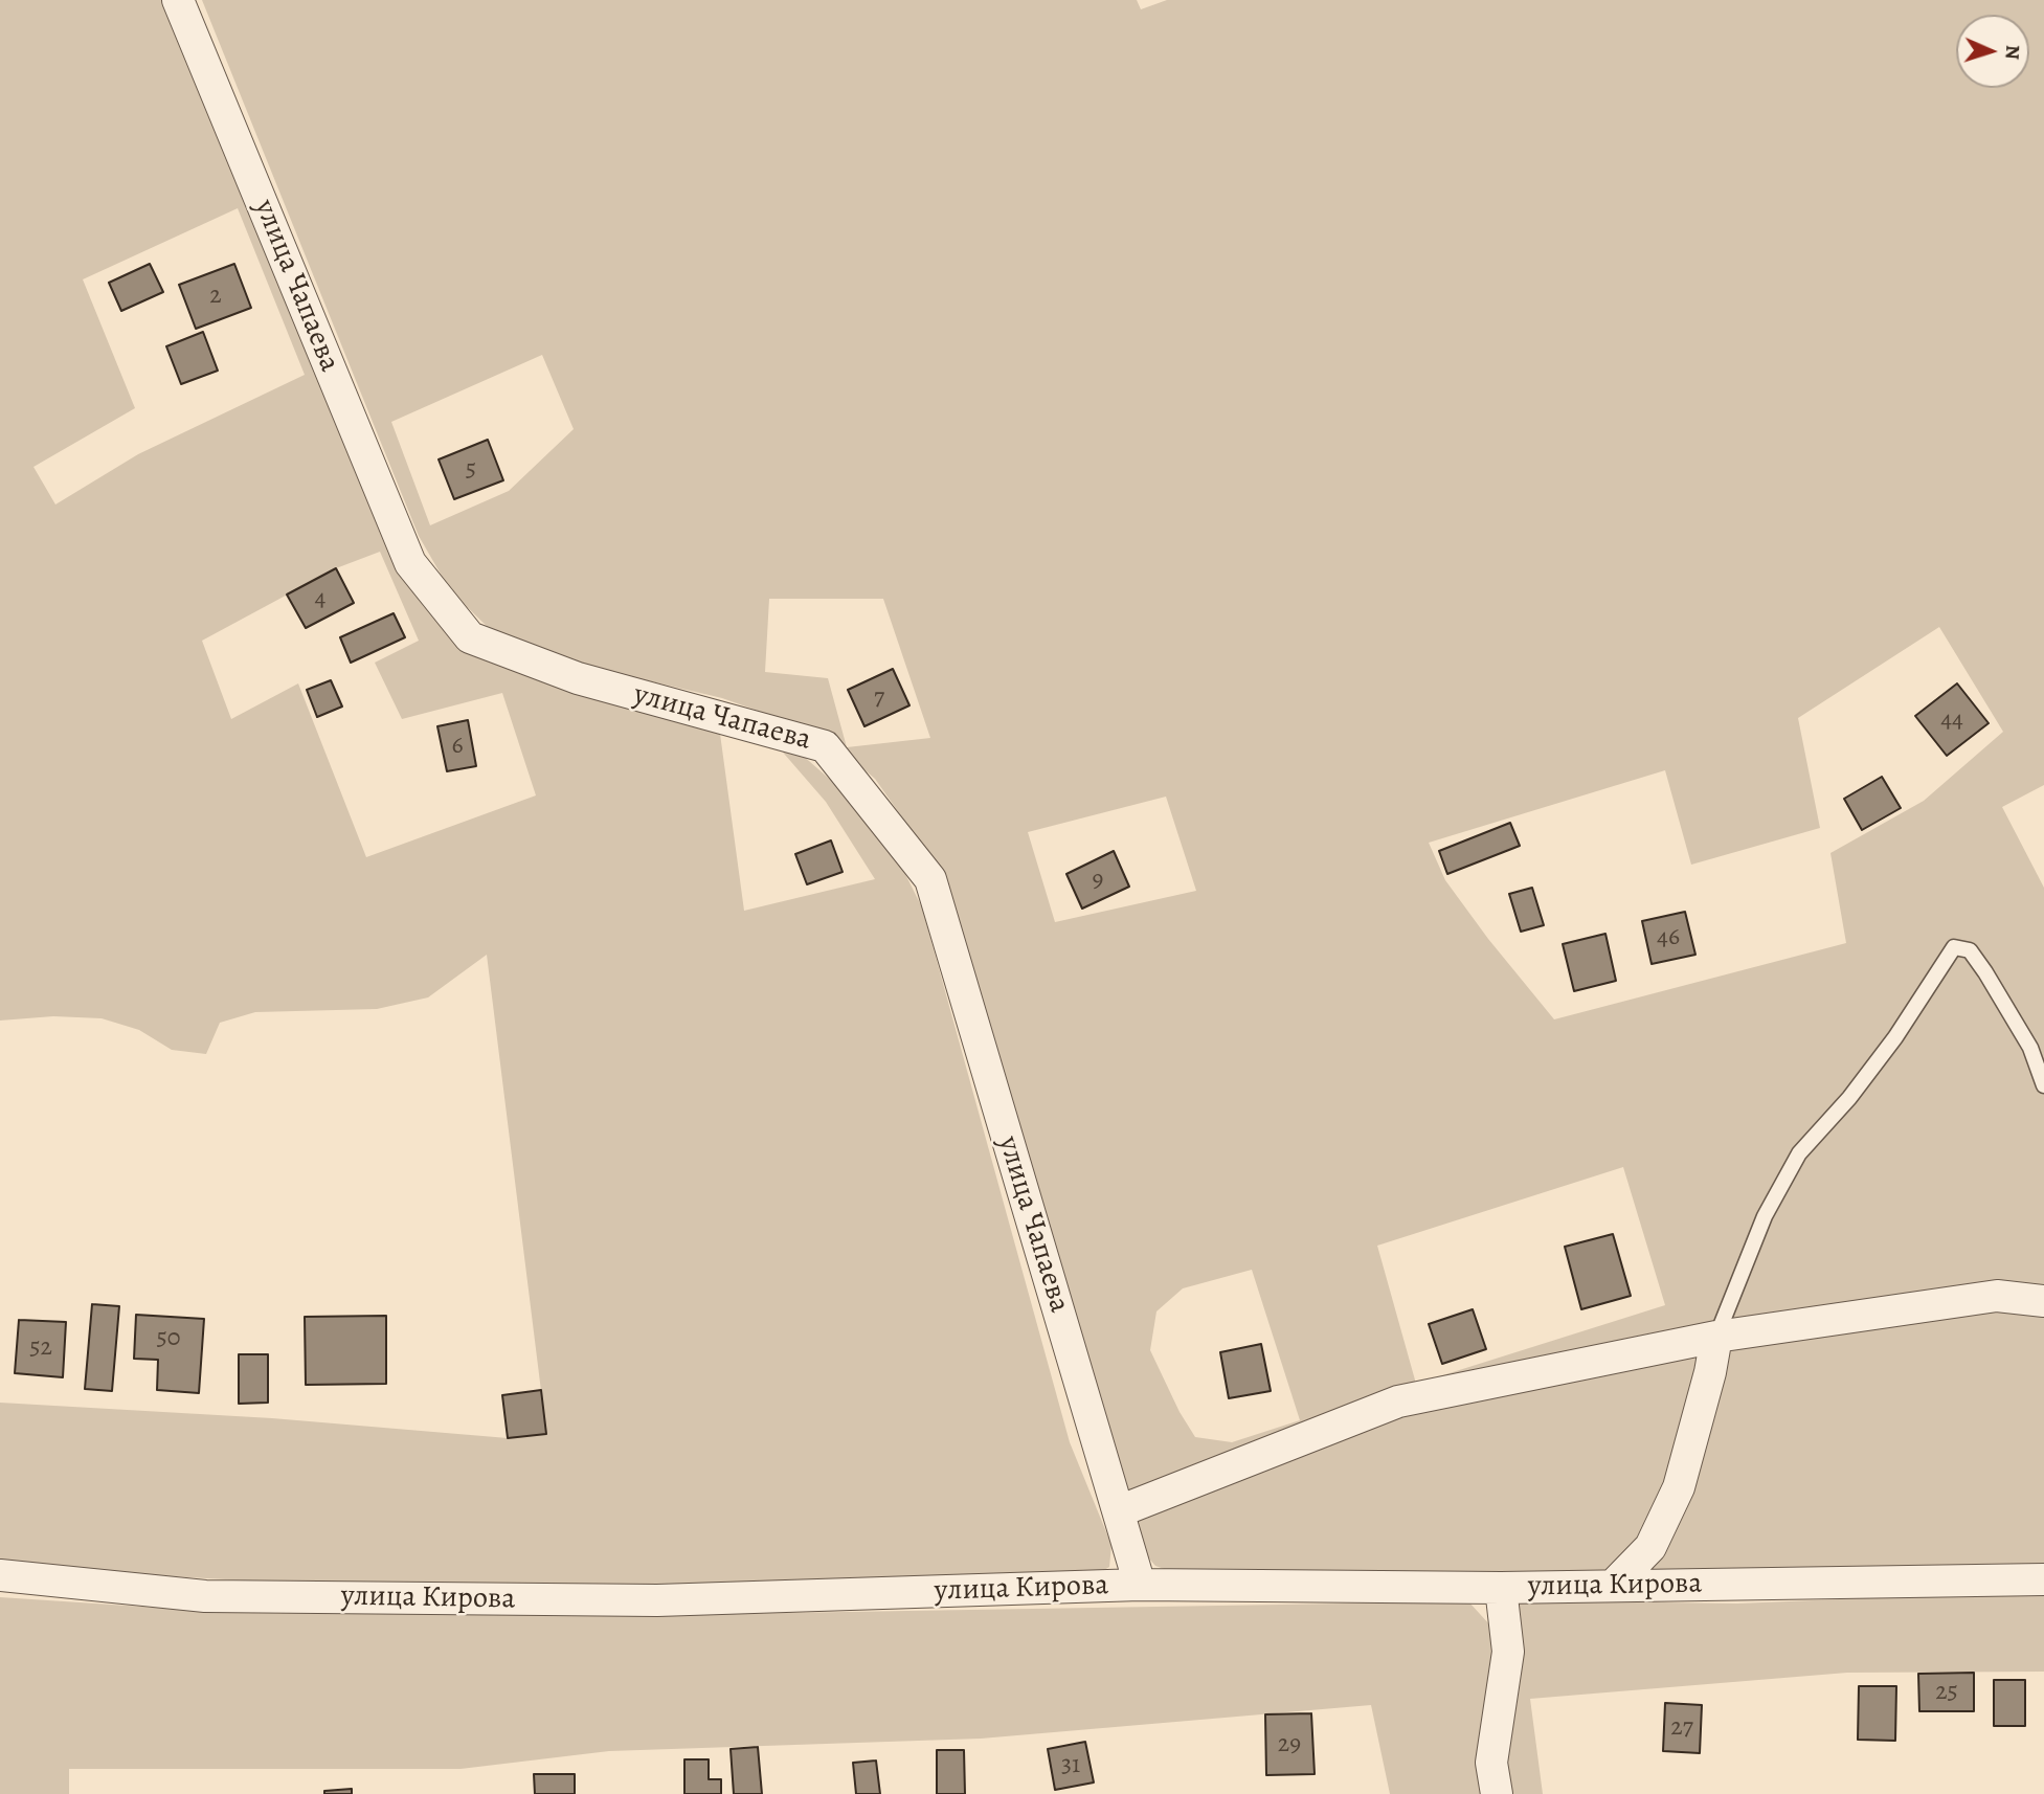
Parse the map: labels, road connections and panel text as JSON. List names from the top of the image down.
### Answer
{
  "streets": {
    "street": ["улица Чапаева", "улица Кирова"]
  },
  "crossings": [
    ["улица Чапаева", "улица Кирова"]
  ],
  "house_numbers": [
    "2",
    "5",
    "4",
    "7",
    "44",
    "6",
    "9",
    "46",
    "50",
    "52",
    "25",
    "27",
    "29",
    "31"
  ],
  "north": "right"
}
